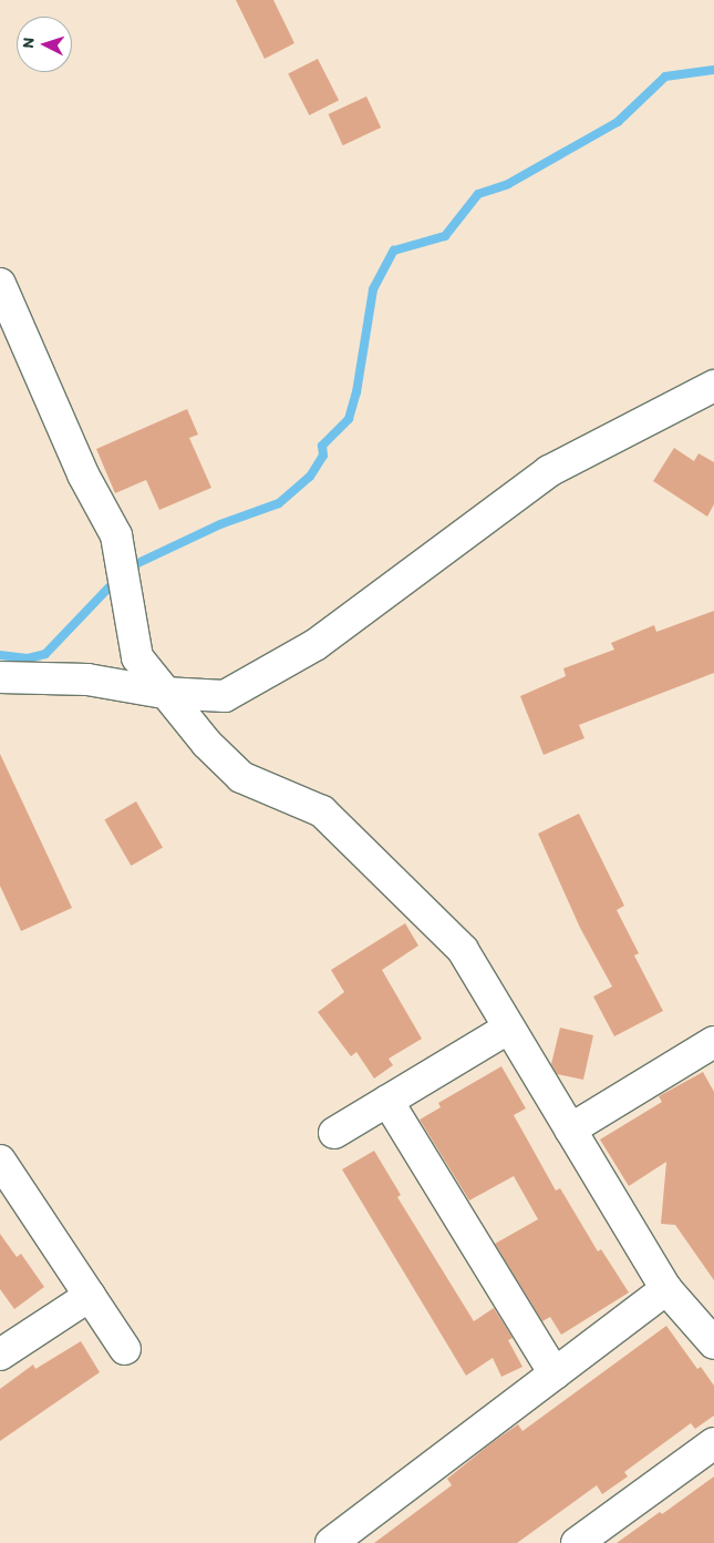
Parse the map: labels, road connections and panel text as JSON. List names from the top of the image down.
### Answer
{
  "north": "left"
}
